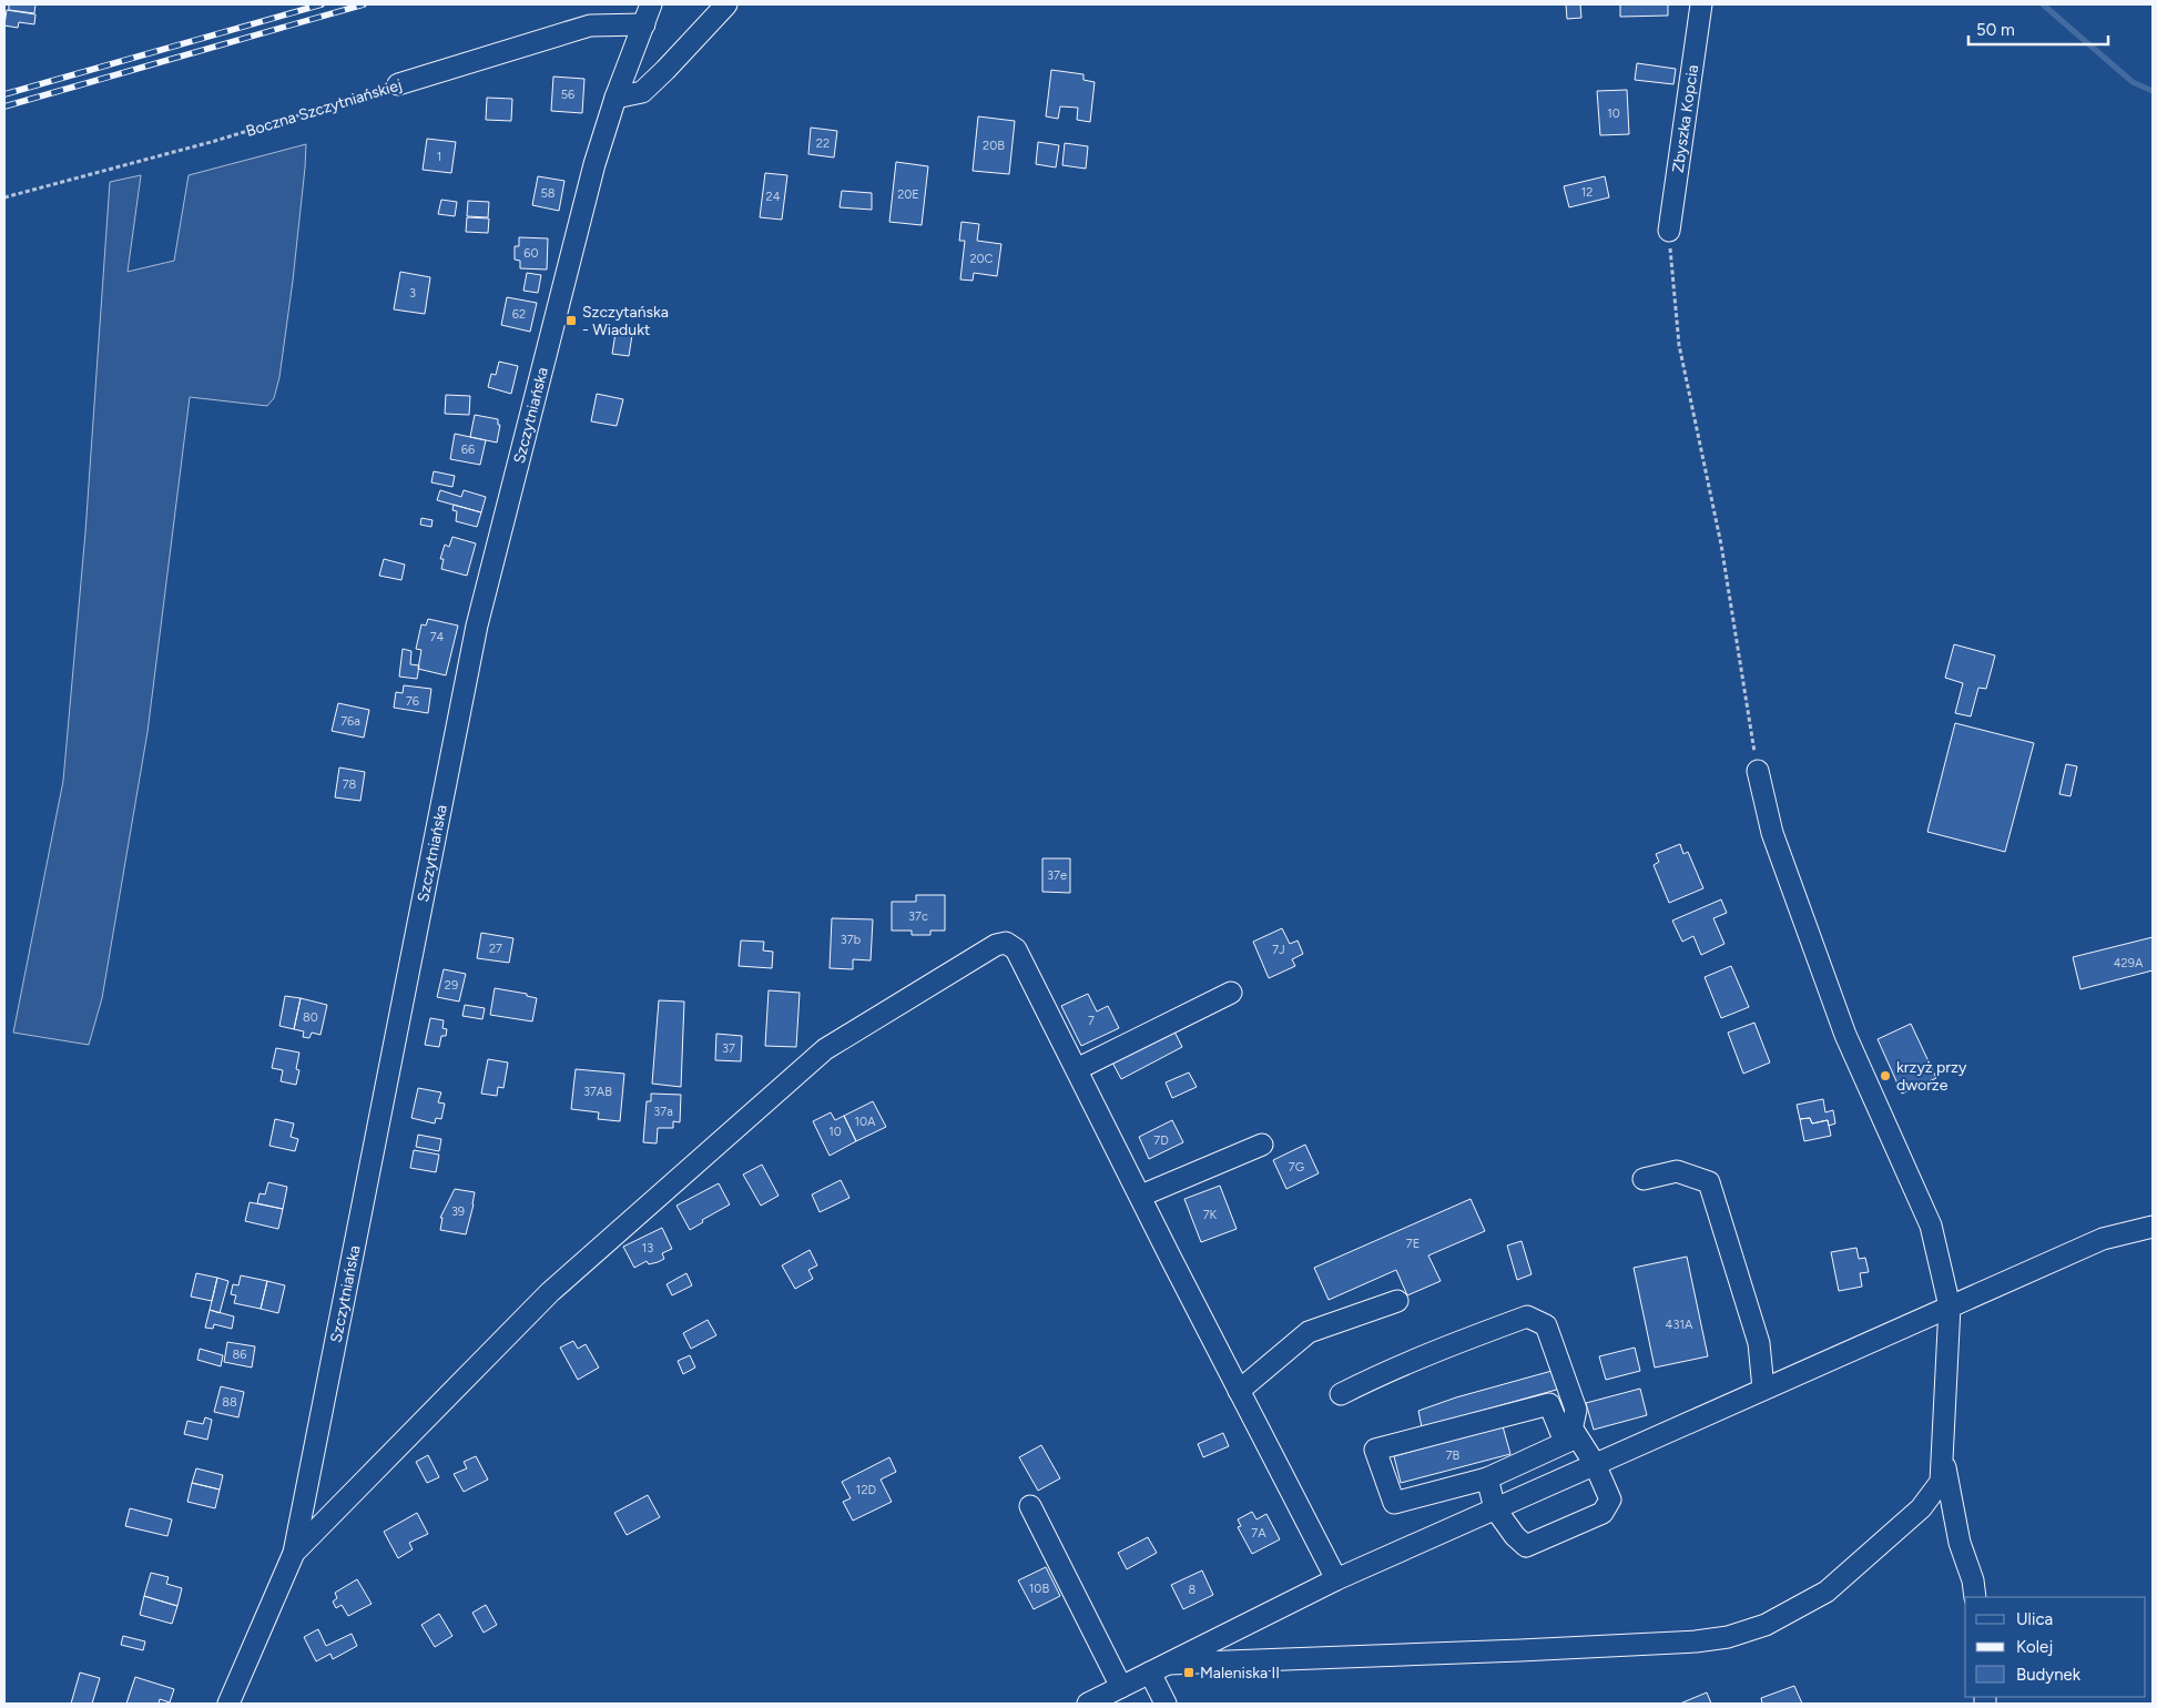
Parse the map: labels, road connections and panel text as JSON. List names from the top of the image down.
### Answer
{
  "streets": {
    "street": ["Boczna Szczytniańskiej", "Zbyszka Kopcia", "Szczytniańska"]
  },
  "crossings": [
    ["Boczna Szczytniańskiej", "Szczytniańska"]
  ],
  "places": {
    "transit": ["Szczytańska - Wiadukt", "Maleniska II"],
    "other": ["krzyż przy dworze"]
  },
  "house_numbers": [
    "56",
    "10",
    "22",
    "20B",
    "1",
    "12",
    "58",
    "20E",
    "24",
    "60",
    "20C",
    "3",
    "62",
    "66",
    "74",
    "76",
    "76a",
    "78",
    "37e",
    "37c",
    "37b",
    "27",
    "7J",
    "429A",
    "29",
    "80",
    "7",
    "37",
    "37AB",
    "37a",
    "10A",
    "10",
    "7D",
    "7G",
    "39",
    "7K",
    "7E",
    "13",
    "431A",
    "86",
    "88",
    "7B",
    "12D",
    "7A",
    "10B",
    "8"
  ],
  "legend": ["Ulica", "Kolej", "Budynek"],
  "scale_bar": "50 m"
}
